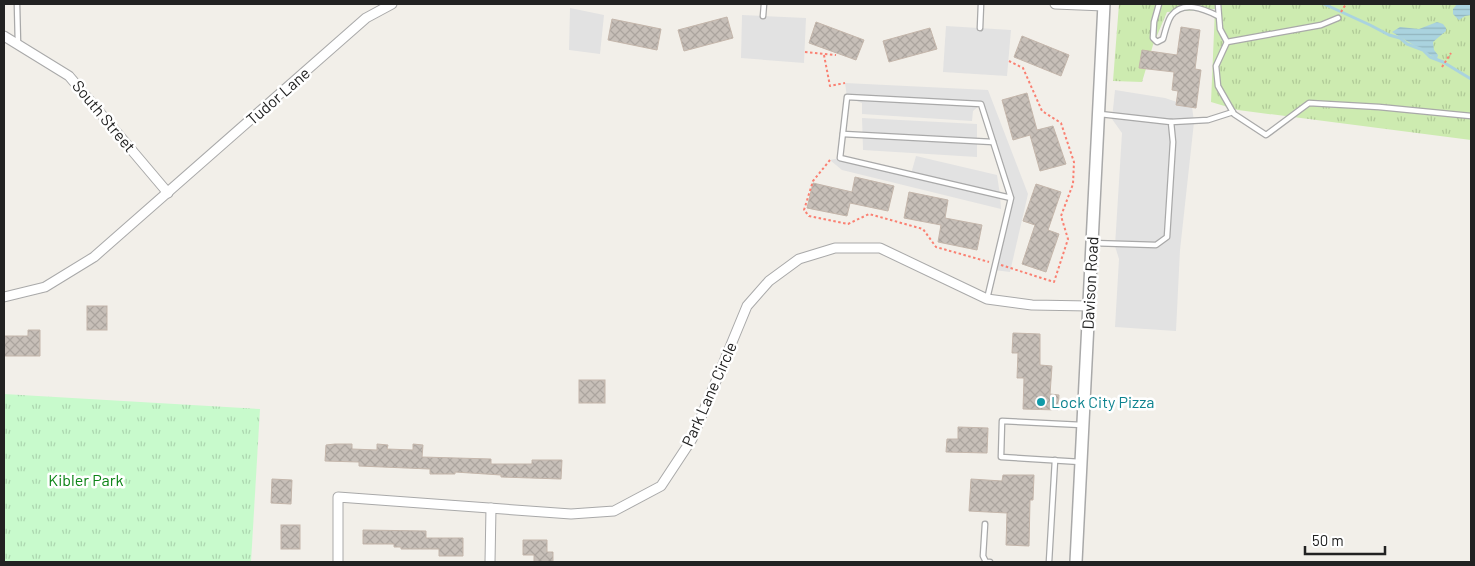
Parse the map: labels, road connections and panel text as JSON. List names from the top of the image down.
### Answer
{
  "streets": {
    "street": [
      "Tudor Lane",
      "South Street",
      "Davison Road",
      "Park Lane Circle"
    ]
  },
  "crossings": [
    ["Tudor Lane", "South Street"],
    ["Davison Road", "Park Lane Circle"]
  ],
  "parks": ["Kibler Park"],
  "places": ["Lock City Pizza"],
  "scale_bar": "50 m"
}
